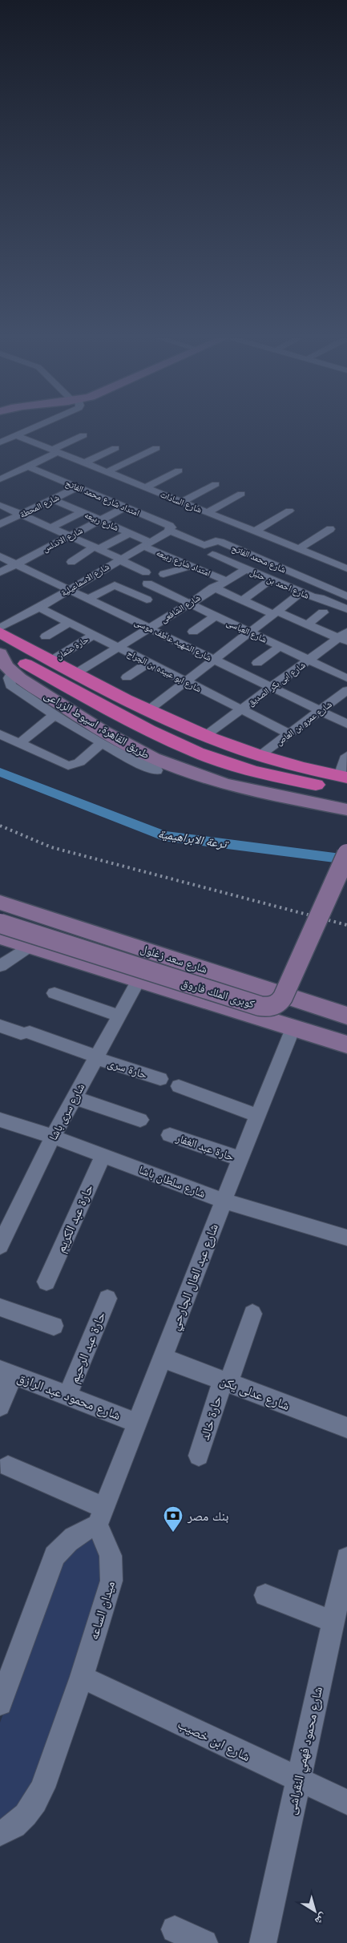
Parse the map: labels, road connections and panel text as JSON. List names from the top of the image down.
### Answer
{
  "streets": {
    "highway": ["طريق القاهرة, اسيوط الزراعى"],
    "main road": ["شارع سعد زغلول", "كوبرى الملك فاروق"],
    "street": [
      "امتداد شارع محمد الفاتح",
      "شارع السادات",
      "شارع المحطة",
      "شارع ربيعه",
      "شارع الاندلس",
      "شارع محمد الفاتح",
      "امتداد شارع ربيعه",
      "شارع الاسماعيلية",
      "شارع احمد بن حنبل",
      "شارع الشافعى",
      "شارع العباسى",
      "شارع الشهيد عاطف موسى",
      "حارة عثمان",
      "شارع ابو عبيده بن الجراح",
      "شارع ابى بكر الصديق",
      "شارع عمرو بن العاص",
      "حارة سرى",
      "شارع سرى باشا",
      "حارة عبد الغفار",
      "شارع سلطان باشا",
      "حارة عبد الكريم",
      "شارع عبد العال الجارحي",
      "حارة عبد الرحيم",
      "شارع عدلى يكن",
      "شارع محمود عبد الرازق",
      "حارة خالد",
      "ميدان الساعه",
      "شارع ابن خصيب",
      "شارع محمود فهمي النقراشى"
    ]
  },
  "crossings": [
    ["امتداد شارع محمد الفاتح", "شارع المحطة"],
    ["امتداد شارع محمد الفاتح", "شارع الاندلس"],
    ["امتداد شارع محمد الفاتح", "شارع محمد الفاتح"],
    ["امتداد شارع محمد الفاتح", "شارع الاسماعيلية"],
    ["شارع المحطة", "شارع ربيعه"],
    ["شارع المحطة", "شارع العباسى"],
    ["شارع ربيعه", "شارع الاندلس"],
    ["شارع ربيعه", "امتداد شارع ربيعه"],
    ["شارع ربيعه", "شارع الاسماعيلية"],
    ["شارع الاندلس", "شارع العباسى"],
    ["شارع الاندلس", "شارع الشهيد عاطف موسى"],
    ["شارع محمد الفاتح", "شارع الاسماعيلية"],
    ["امتداد شارع ربيعه", "شارع الاسماعيلية"],
    ["امتداد شارع ربيعه", "شارع الشافعى"],
    ["شارع الاسماعيلية", "شارع العباسى"],
    ["شارع الاسماعيلية", "شارع الشهيد عاطف موسى"],
    ["شارع الاسماعيلية", "شارع ابو عبيده بن الجراح"],
    ["شارع احمد بن حنبل", "شارع الشافعى"],
    ["شارع الشافعى", "شارع العباسى"],
    ["شارع الشافعى", "شارع الشهيد عاطف موسى"],
    ["شارع الشافعى", "شارع ابو عبيده بن الجراح"],
    ["شارع الشافعى", "طريق القاهرة, اسيوط الزراعى"],
    ["شارع العباسى", "شارع ابى بكر الصديق"],
    ["شارع الشهيد عاطف موسى", "شارع ابى بكر الصديق"],
    ["شارع الشهيد عاطف موسى", "شارع عمرو بن العاص"],
    ["حارة عثمان", "شارع ابو عبيده بن الجراح"],
    ["حارة عثمان", "طريق القاهرة, اسيوط الزراعى"],
    ["شارع ابو عبيده بن الجراح", "شارع ابى بكر الصديق"],
    ["شارع ابو عبيده بن الجراح", "شارع عمرو بن العاص"],
    ["شارع ابى بكر الصديق", "طريق القاهرة, اسيوط الزراعى"],
    ["شارع عمرو بن العاص", "طريق القاهرة, اسيوط الزراعى"],
    ["حارة سرى", "شارع سرى باشا"],
    ["شارع سرى باشا", "شارع سلطان باشا"],
    ["حارة عبد الغفار", "شارع عبد العال الجارحي"],
    ["شارع سلطان باشا", "حارة عبد الكريم"],
    ["شارع سلطان باشا", "شارع عبد العال الجارحي"],
    ["شارع عبد العال الجارحي", "شارع عدلى يكن"],
    ["شارع عبد العال الجارحي", "شارع محمود عبد الرازق"],
    ["شارع عبد العال الجارحي", "ميدان الساعه"],
    ["حارة عبد الرحيم", "شارع محمود عبد الرازق"],
    ["شارع عدلى يكن", "حارة خالد"],
    ["ميدان الساعه", "شارع ابن خصيب"],
    ["شارع ابن خصيب", "شارع محمود فهمي النقراشى"]
  ],
  "water": ["ترعة الابراهيمية"],
  "places": {
    "bank": ["بنك مصر"]
  },
  "north": "bottom right"
}
